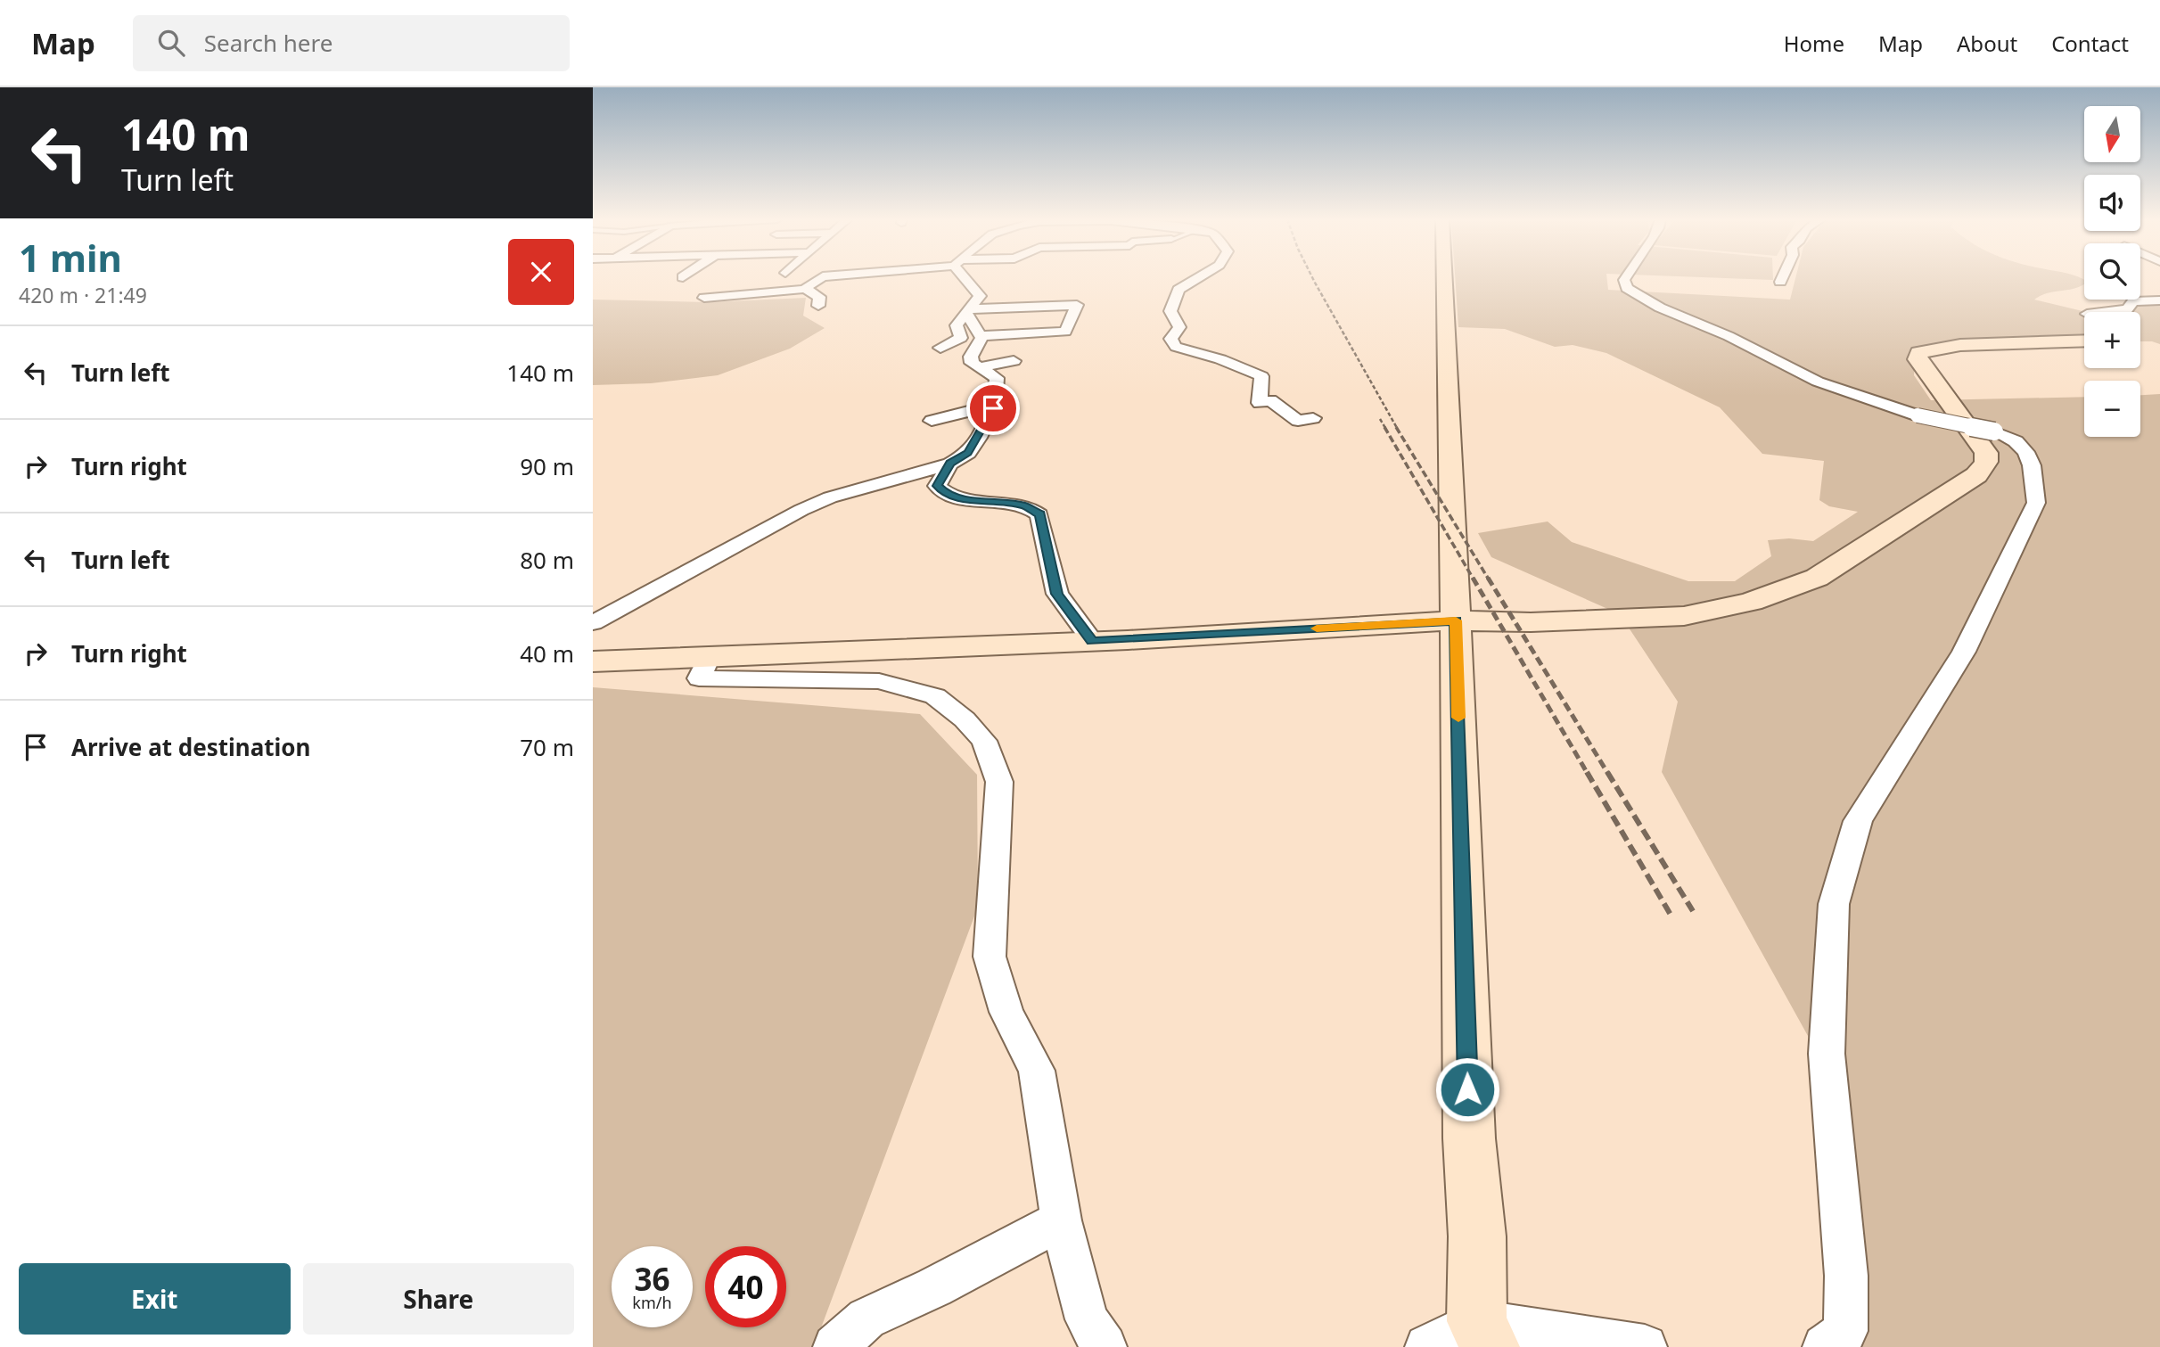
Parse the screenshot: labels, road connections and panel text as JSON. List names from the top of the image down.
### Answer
{
  "north": "bottom",
  "page": {
    "header": "Map",
    "search": "Search here",
    "nav": [
      "Home",
      "Map",
      "About",
      "Contact"
    ],
    "turn": ["140 m", "Turn left"],
    "map_buttons": ["+", "−"],
    "heading": ["1 min", "420 m · 21:49"],
    "list": [
      {
        "name": "Turn left",
        "value": "140 m"
      },
      {
        "name": "Turn right",
        "value": "90 m"
      },
      {
        "name": "Turn left",
        "value": "80 m"
      },
      {
        "name": "Turn right",
        "value": "40 m"
      },
      {
        "name": "Arrive at destination",
        "value": "70 m"
      }
    ],
    "speed": "36 km/h",
    "limit": "40",
    "buttons": ["Exit", "Share"]
  }
}
